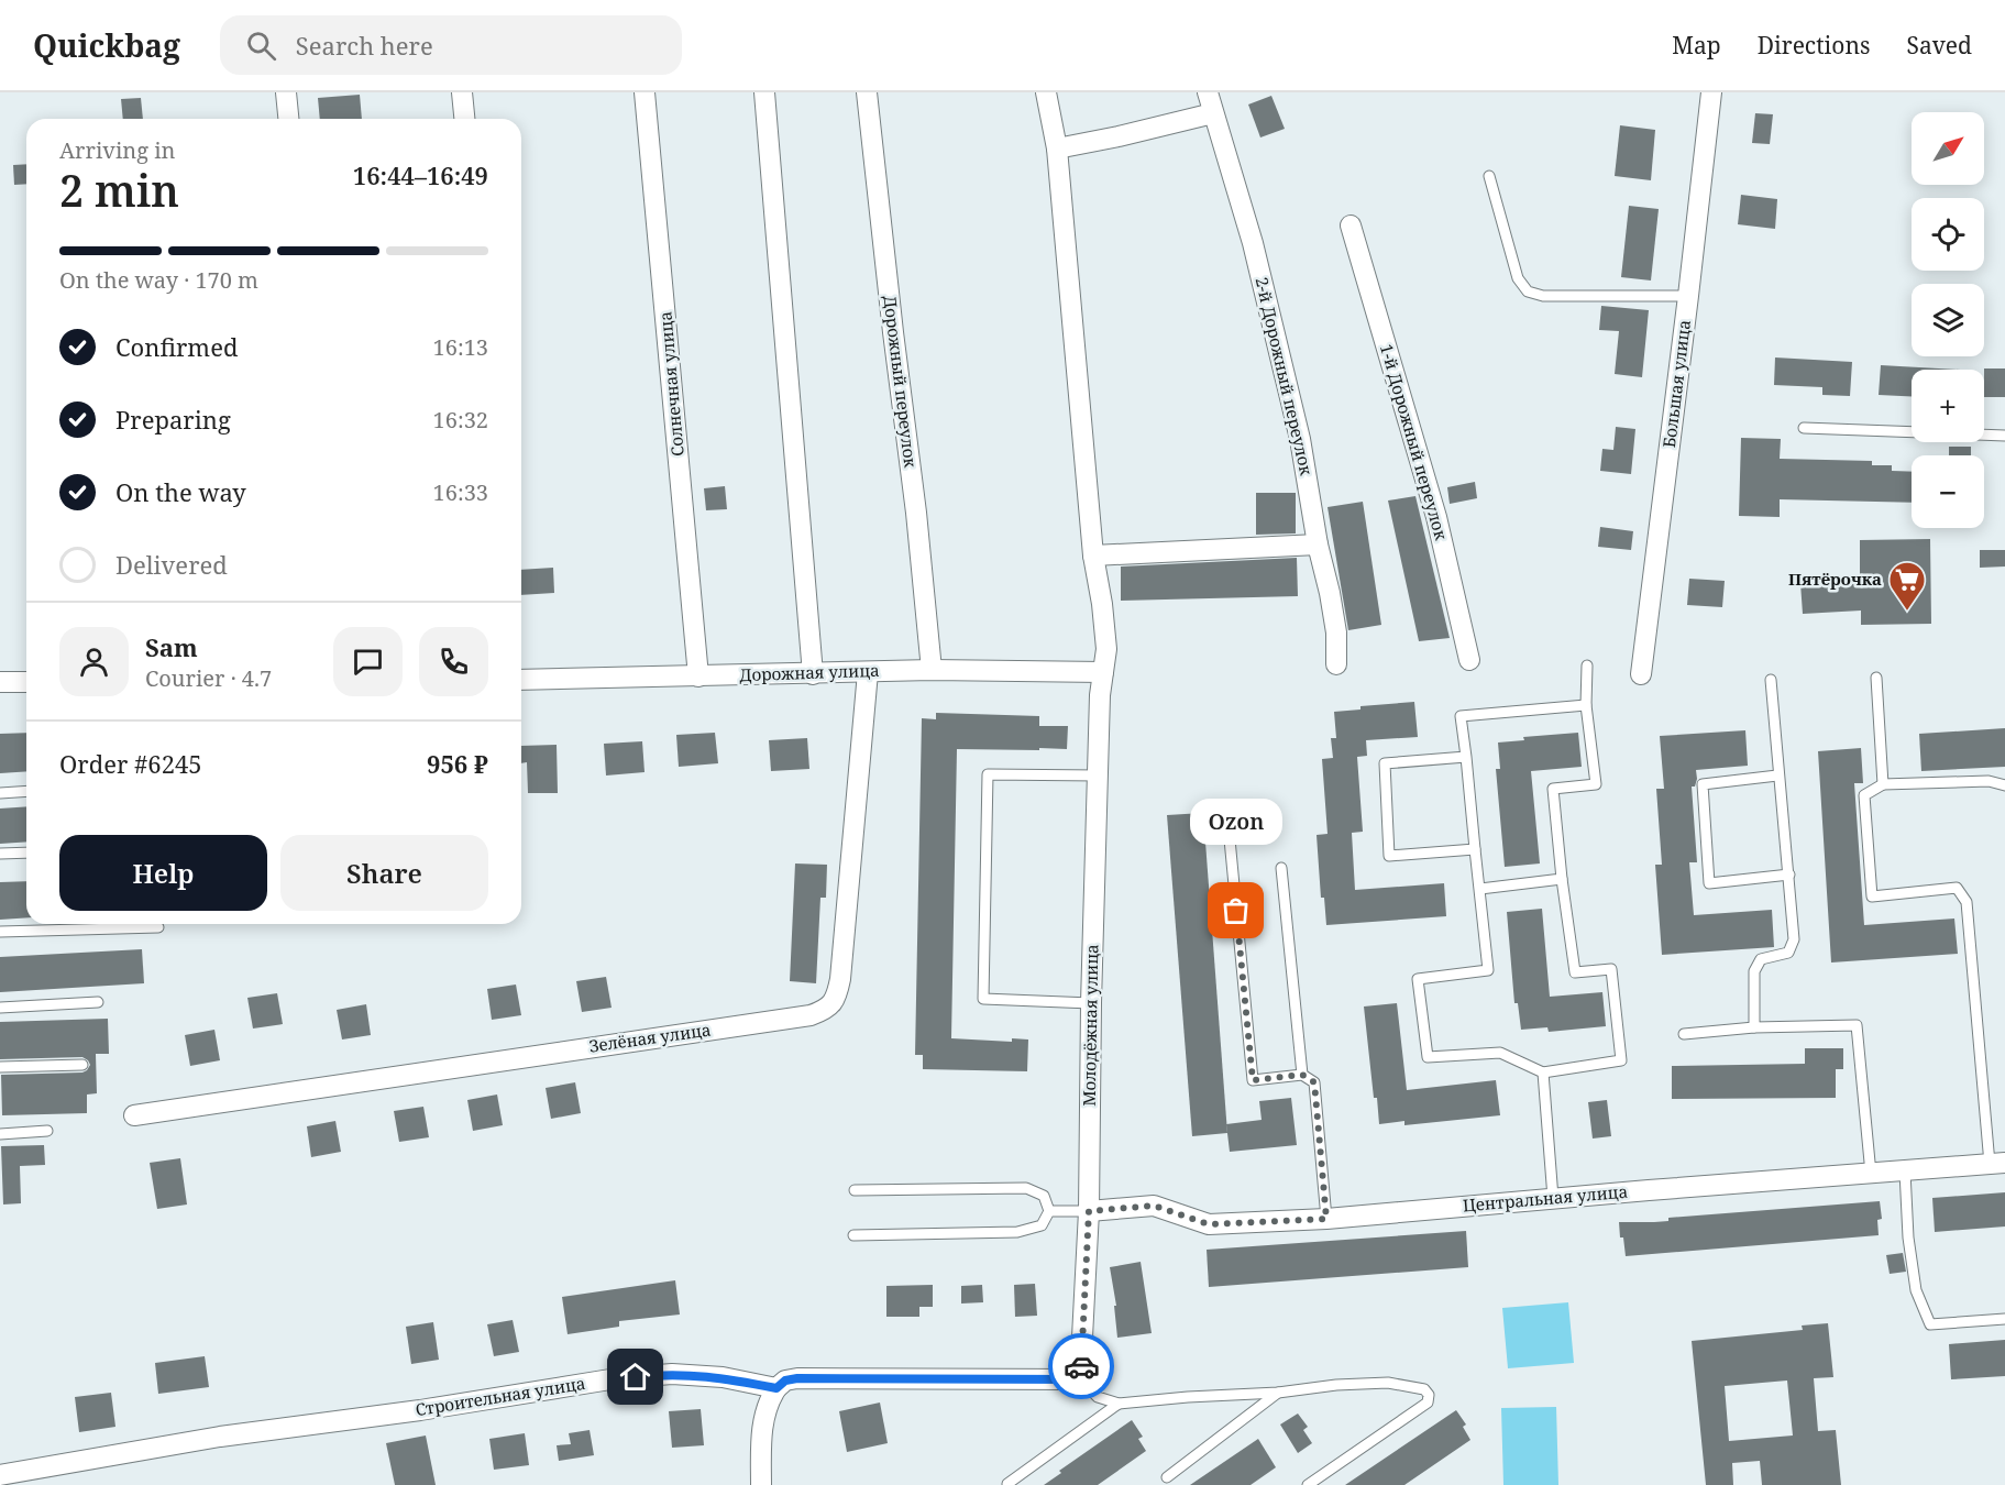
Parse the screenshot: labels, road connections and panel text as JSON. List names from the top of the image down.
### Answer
{
  "streets": {
    "street": [
      "2-й Дорожный переулок",
      "Дорожный переулок",
      "Солнечная улица",
      "Большая улица",
      "1-й Дорожный переулок",
      "Дорожная улица",
      "Молодёжная улица",
      "Зелёная улица",
      "Центральная улица",
      "Строительная улица"
    ]
  },
  "crossings": [
    ["Дорожный переулок", "Дорожная улица"],
    ["Солнечная улица", "Дорожная улица"],
    ["Дорожная улица", "Молодёжная улица"],
    ["Дорожная улица", "Зелёная улица"],
    ["Молодёжная улица", "Центральная улица"],
    ["Молодёжная улица", "Строительная улица"]
  ],
  "places": {
    "supermarket": ["Пятёрочка"],
    "other": ["Ozon"]
  },
  "north": "top right",
  "page": {
    "header": "Quickbag",
    "search": "Search here",
    "nav": ["Map", "Directions", "Saved"],
    "map_buttons": ["+", "−"],
    "heading": ["2 min", "Arriving in", "16:44–16:49"],
    "panel": [
      "Sam",
      "Courier · 4.7",
      "Order #6245",
      "956 ₽"
    ],
    "bar": "On the way · 170 m",
    "list": [
      ["Confirmed", "16:13"],
      ["Preparing", "16:32"],
      ["On the way", "16:33"],
      "Delivered"
    ],
    "bubble": "Ozon",
    "buttons": ["Help", "Share"]
  }
}
